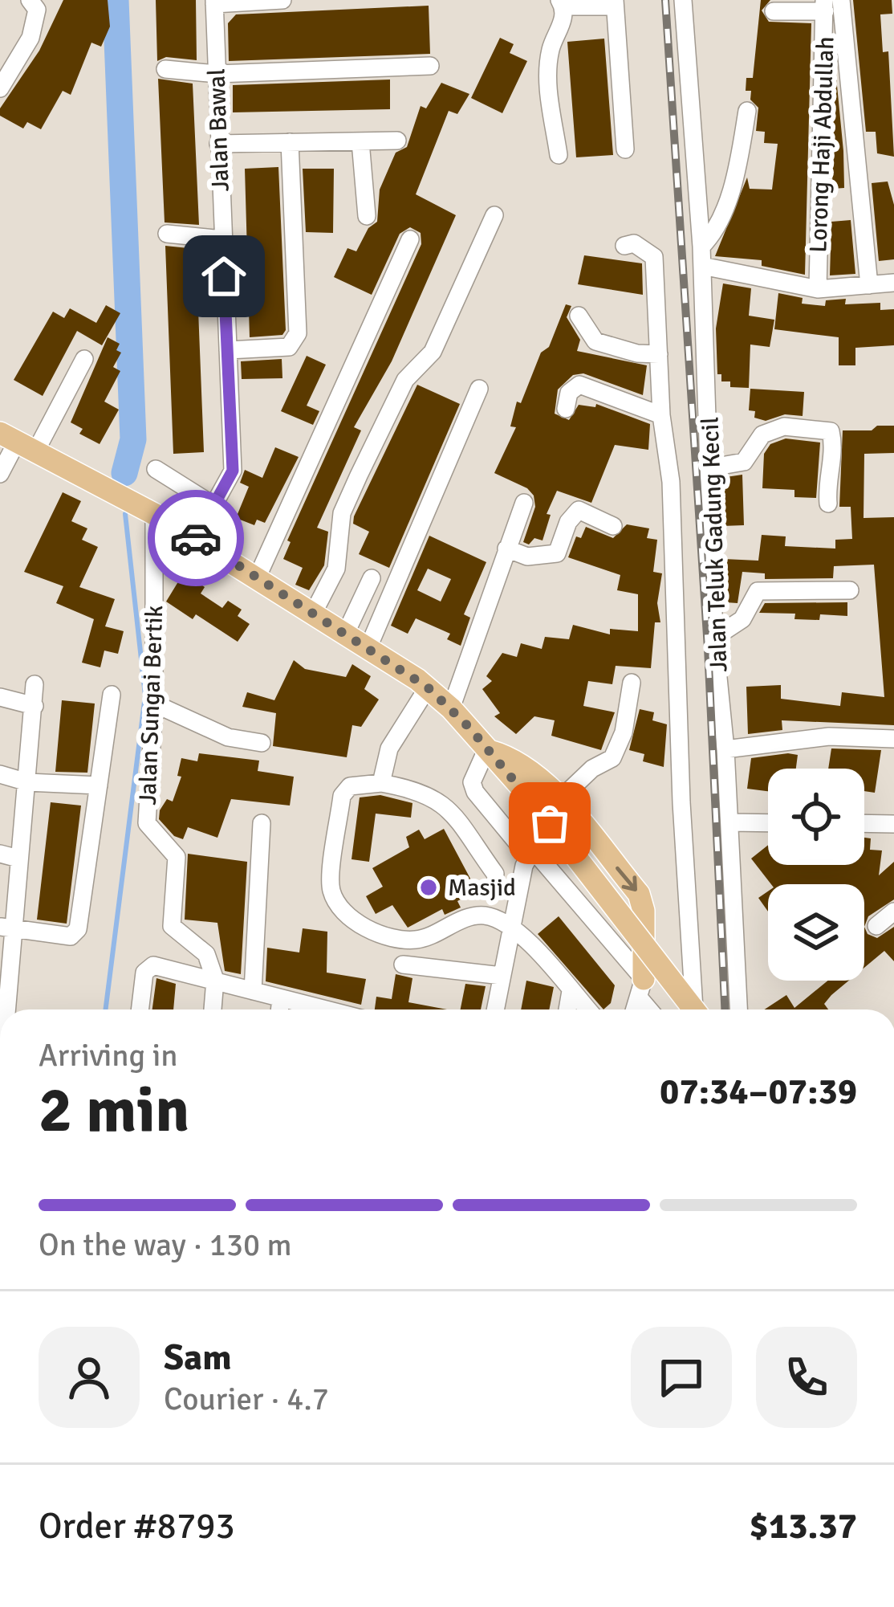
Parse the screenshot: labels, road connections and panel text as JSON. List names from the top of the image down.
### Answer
{
  "streets": {
    "street": [
      "Jalan Bawal",
      "Lorong Haji Abdullah",
      "Jalan Teluk Gadung Kecil",
      "Jalan Sungai Bertik"
    ]
  },
  "places": ["Masjid"],
  "page": {
    "heading": ["2 min", "Arriving in", "07:34–07:39"],
    "panel": [
      "Sam",
      "Courier · 4.7",
      "Order #8793",
      "$13.37"
    ],
    "bar": "On the way · 130 m"
  }
}
